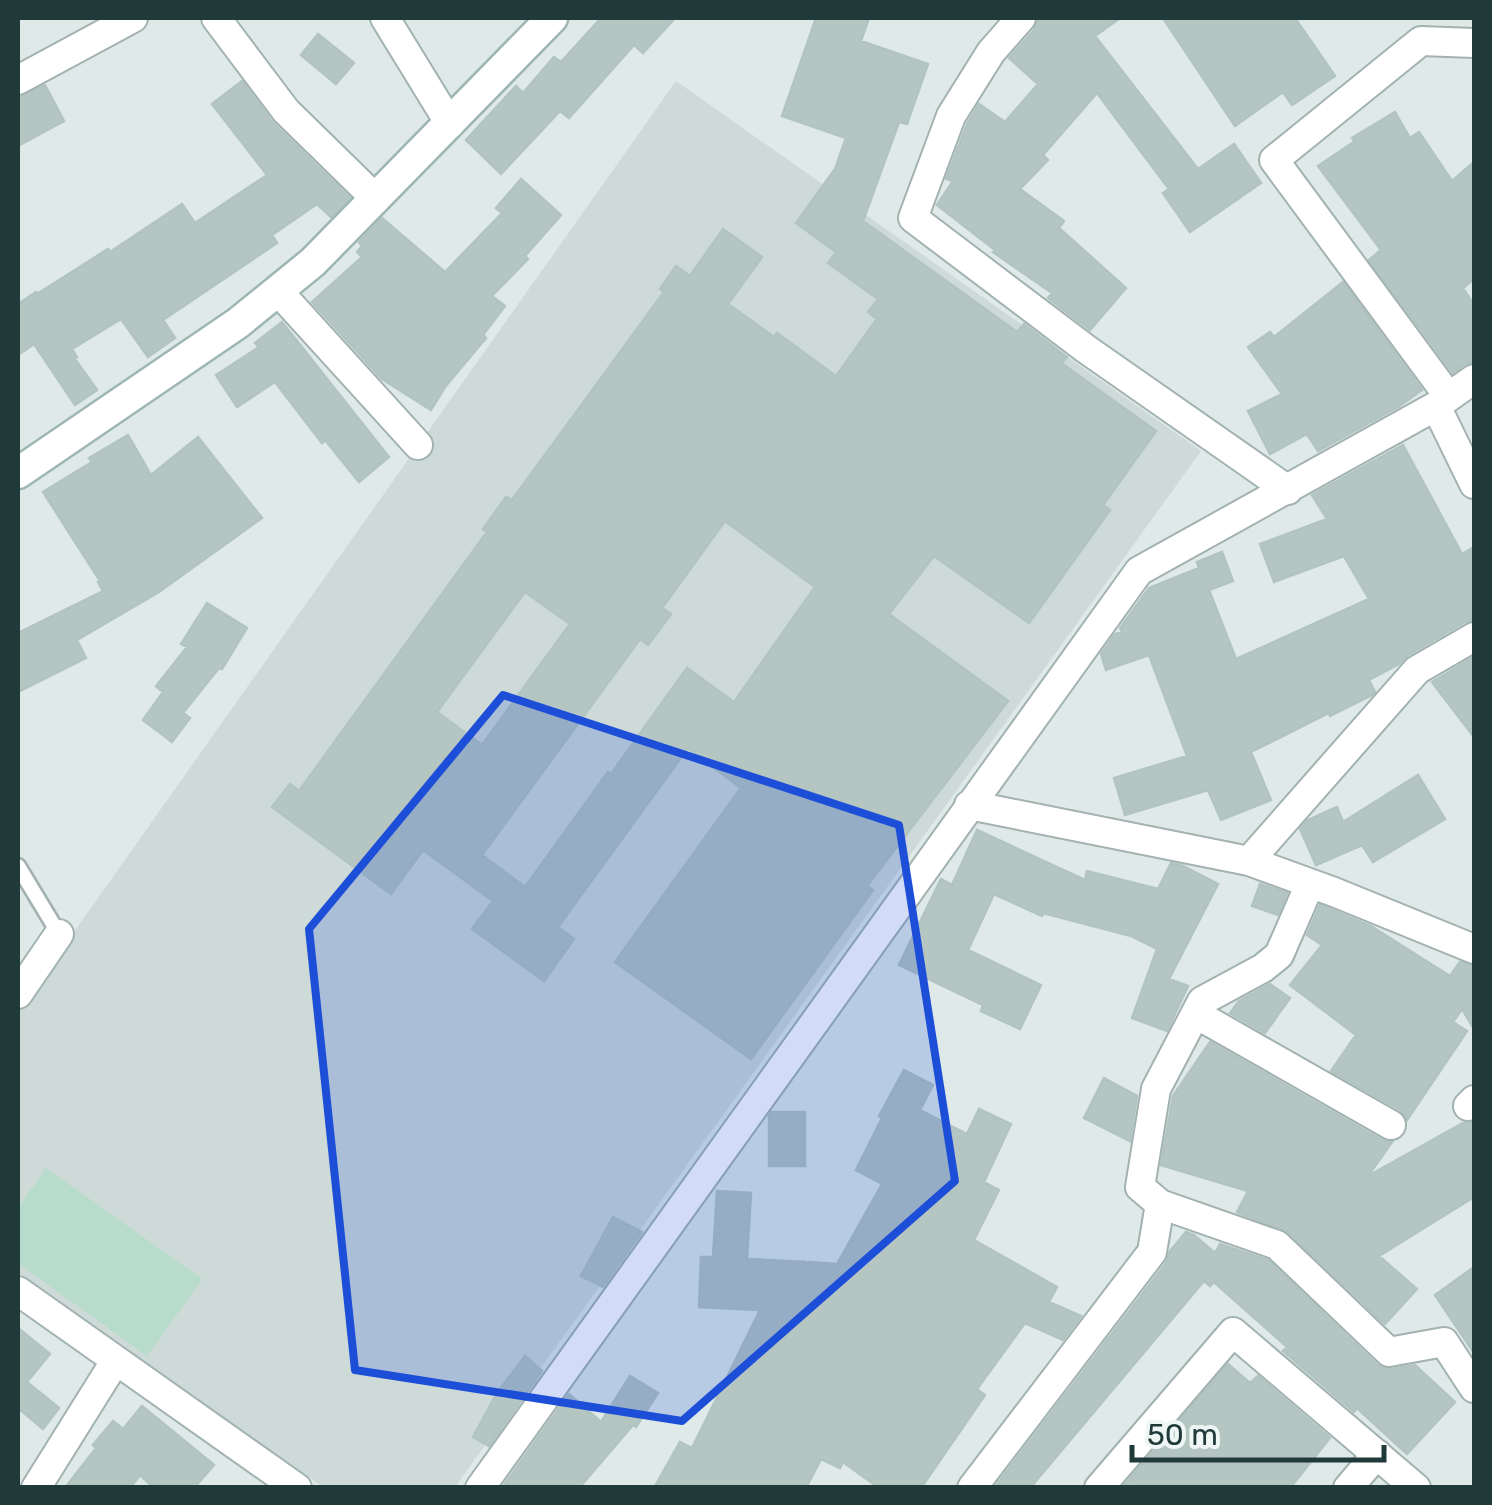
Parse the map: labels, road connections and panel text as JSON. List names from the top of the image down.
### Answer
{
  "scale_bar": "50 m"
}
